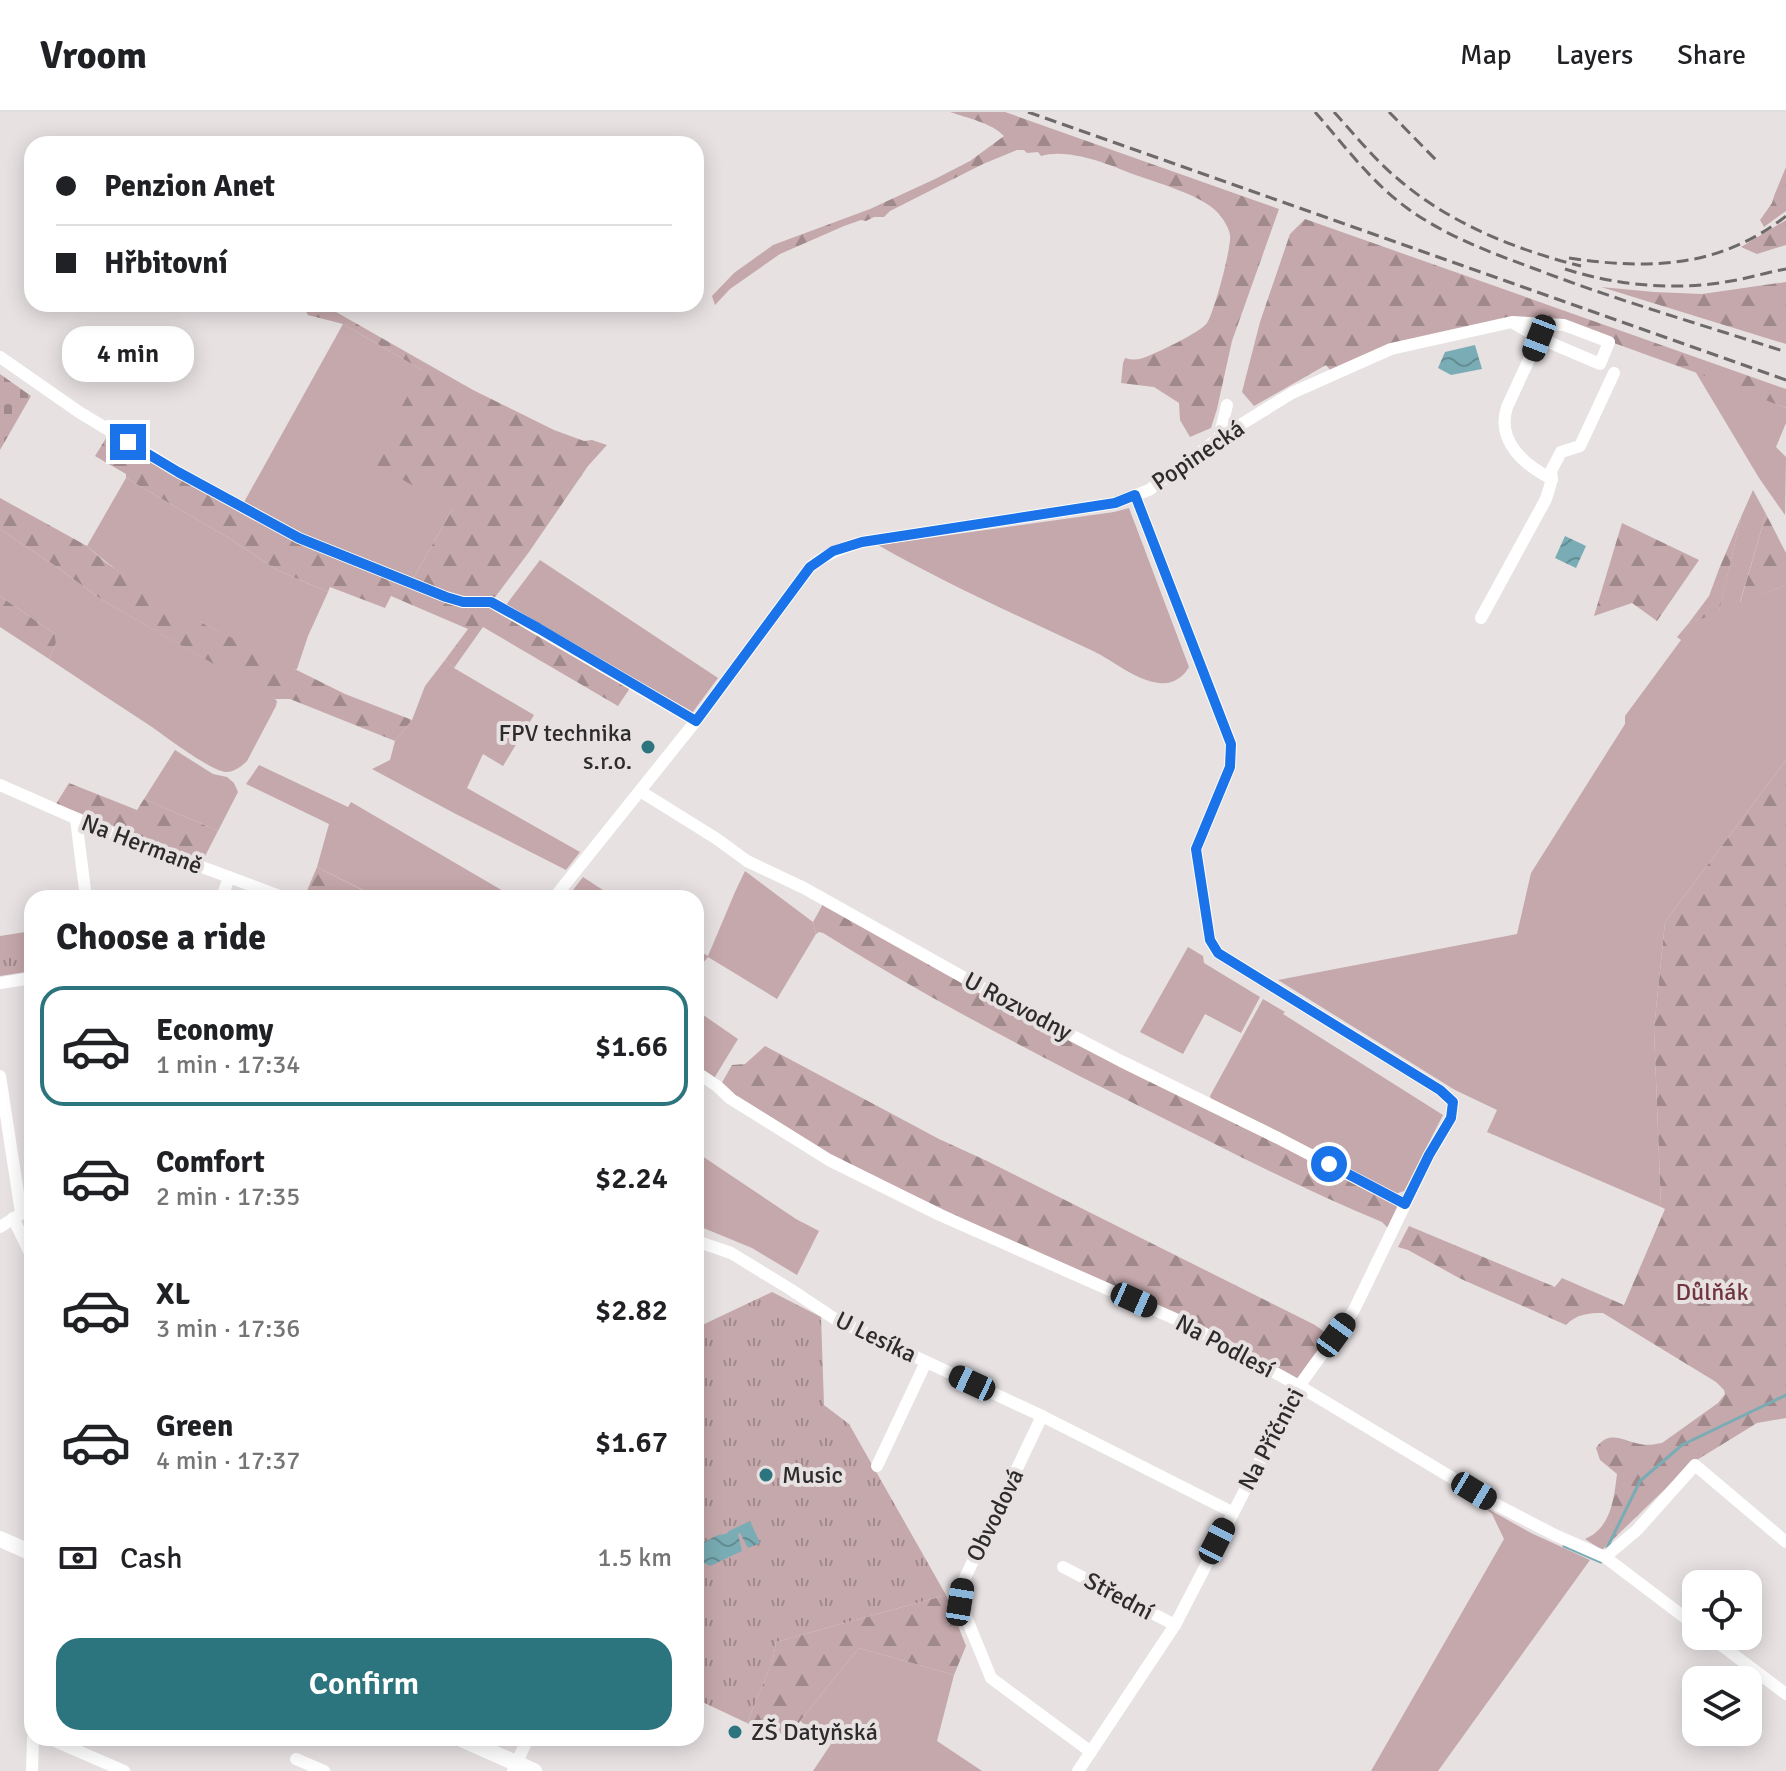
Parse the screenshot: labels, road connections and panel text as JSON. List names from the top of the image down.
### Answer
{
  "streets": {
    "street": [
      "Popinecká",
      "Na Hermaně",
      "U Rozvodny",
      "U Lesíka",
      "Na Podlesí",
      "Na Příčnici",
      "Obvodová",
      "Střední"
    ]
  },
  "crossings": [
    ["Popinecká", "U Rozvodny"],
    ["Popinecká", "Na Příčnici"],
    ["U Rozvodny", "Na Příčnici"],
    ["U Lesíka", "Na Příčnici"],
    ["U Lesíka", "Obvodová"],
    ["Na Podlesí", "Na Příčnici"],
    ["Na Příčnici", "Obvodová"],
    ["Na Příčnici", "Střední"]
  ],
  "parks": ["Důlňák"],
  "places": ["FPV technika s.r.o.", "Music", "ZŠ Datyňská"],
  "page": {
    "header": "Vroom",
    "nav": ["Map", "Layers", "Share"],
    "banner": ["Penzion Anet", "Hřbitovní"],
    "bubble": "4 min",
    "heading": "Choose a ride",
    "list": [
      {
        "name": "Economy",
        "note": "1 min · 17:34",
        "value": "$1.66"
      },
      {
        "name": "Comfort",
        "note": "2 min · 17:35",
        "value": "$2.24"
      },
      {
        "name": "XL",
        "note": "3 min · 17:36",
        "value": "$2.82"
      },
      {
        "name": "Green",
        "note": "4 min · 17:37",
        "value": "$1.67"
      }
    ],
    "pay": ["Cash", "1.5 km"],
    "buttons": "Confirm"
  }
}
